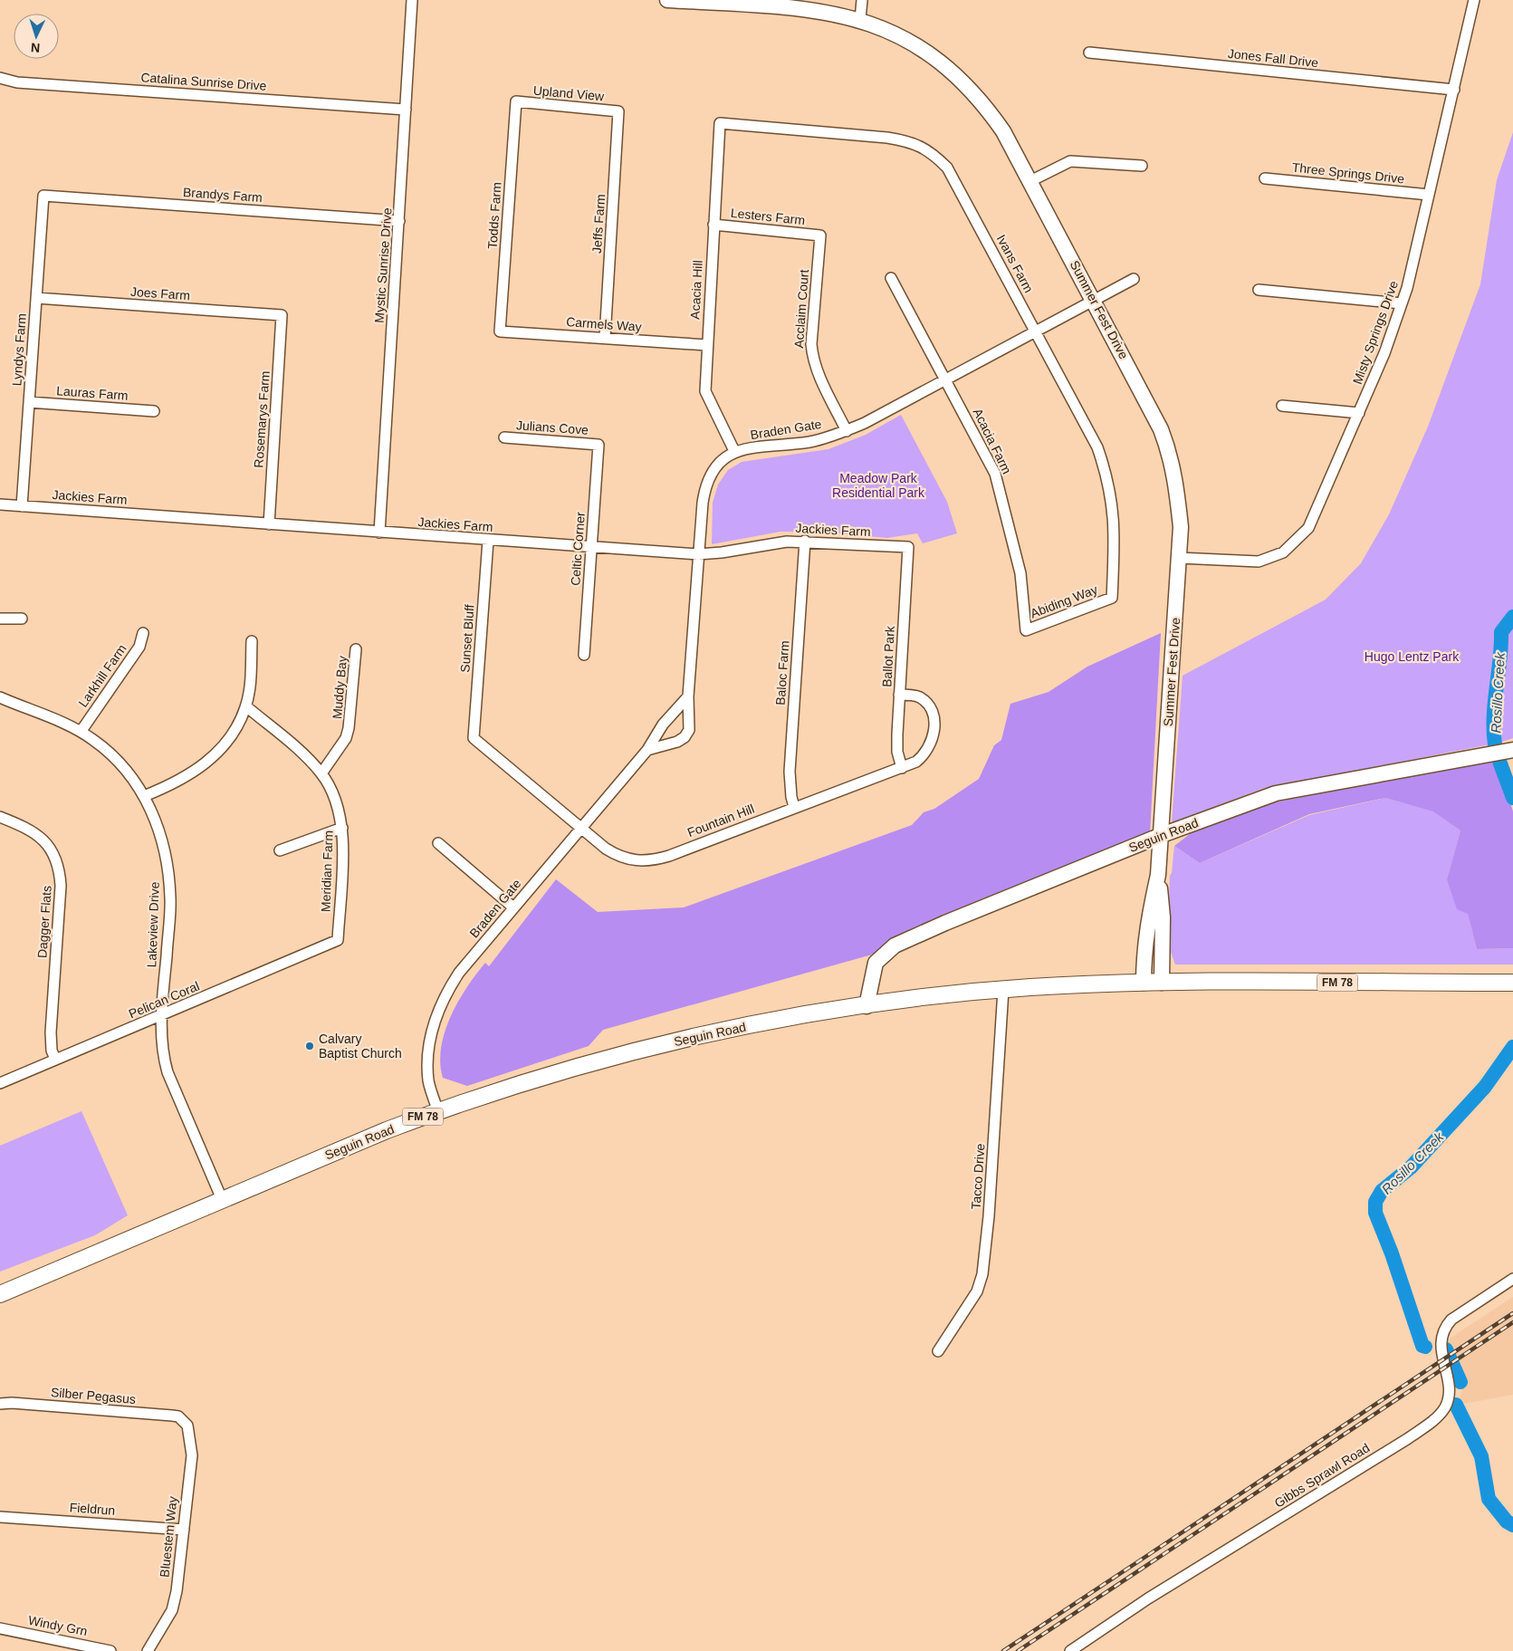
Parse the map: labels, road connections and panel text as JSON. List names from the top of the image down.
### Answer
{
  "streets": {
    "main road": ["Seguin Road", "FM 78"],
    "street": [
      "Jones Fall Drive",
      "Catalina Sunrise Drive",
      "Upland View",
      "Three Springs Drive",
      "Brandys Farm",
      "Todds Farm",
      "Lesters Farm",
      "Jeffs Farm",
      "Ivans Farm",
      "Mystic Sunrise Drive",
      "Acacia Hill",
      "Joes Farm",
      "Acclaim Court",
      "Summer Fest Drive",
      "Carmels Way",
      "Misty Springs Drive",
      "Lyndys Farm",
      "Lauras Farm",
      "Rosemarys Farm",
      "Julians Cove",
      "Braden Gate",
      "Acacia Farm",
      "Jackies Farm",
      "Celtic Corner",
      "Abiding Way",
      "Sunset Bluff",
      "Ballot Park",
      "Baloc Farm",
      "Larkhill Farm",
      "Muddy Bay",
      "Fountain Hill",
      "Meridian Farm",
      "Dagger Flats",
      "Lakeview Drive",
      "Pelican Coral",
      "Tacco Drive",
      "Silber Pegasus",
      "Gibbs Sprawl Road",
      "Fieldrun",
      "Bluestem Way",
      "Windy Grn"
    ]
  },
  "crossings": [
    ["Jones Fall Drive", "Misty Springs Drive"],
    ["Catalina Sunrise Drive", "Mystic Sunrise Drive"],
    ["Upland View", "Todds Farm"],
    ["Upland View", "Jeffs Farm"],
    ["Three Springs Drive", "Misty Springs Drive"],
    ["Brandys Farm", "Mystic Sunrise Drive"],
    ["Brandys Farm", "Lyndys Farm"],
    ["Todds Farm", "Carmels Way"],
    ["Lesters Farm", "Acacia Hill"],
    ["Lesters Farm", "Acclaim Court"],
    ["Jeffs Farm", "Carmels Way"],
    ["Ivans Farm", "Acacia Hill"],
    ["Ivans Farm", "Braden Gate"],
    ["Ivans Farm", "Abiding Way"],
    ["Mystic Sunrise Drive", "Jackies Farm"],
    ["Acacia Hill", "Carmels Way"],
    ["Acacia Hill", "Braden Gate"],
    ["Joes Farm", "Lyndys Farm"],
    ["Joes Farm", "Rosemarys Farm"],
    ["Acclaim Court", "Braden Gate"],
    ["Summer Fest Drive", "Misty Springs Drive"],
    ["Summer Fest Drive", "Braden Gate"],
    ["Summer Fest Drive", "Seguin Road"],
    ["Lyndys Farm", "Lauras Farm"],
    ["Lyndys Farm", "Jackies Farm"],
    ["Rosemarys Farm", "Jackies Farm"],
    ["Julians Cove", "Celtic Corner"],
    ["Braden Gate", "Acacia Farm"],
    ["Braden Gate", "Fountain Hill"],
    ["Braden Gate", "Seguin Road"],
    ["Acacia Farm", "Abiding Way"],
    ["Jackies Farm", "Celtic Corner"],
    ["Jackies Farm", "Sunset Bluff"],
    ["Jackies Farm", "Ballot Park"],
    ["Jackies Farm", "Baloc Farm"],
    ["Sunset Bluff", "Fountain Hill"],
    ["Ballot Park", "Fountain Hill"],
    ["Baloc Farm", "Fountain Hill"],
    ["Larkhill Farm", "Lakeview Drive"],
    ["Muddy Bay", "Meridian Farm"],
    ["Seguin Road", "Lakeview Drive"],
    ["Seguin Road", "Tacco Drive"],
    ["Meridian Farm", "Pelican Coral"],
    ["Dagger Flats", "Pelican Coral"],
    ["Lakeview Drive", "Pelican Coral"],
    ["Silber Pegasus", "Bluestem Way"],
    ["Fieldrun", "Bluestem Way"]
  ],
  "water": ["Rosillo Creek"],
  "parks": ["Meadow Park Residential Park", "Hugo Lentz Park"],
  "places": ["Calvary Baptist Church"],
  "north": "bottom"
}
